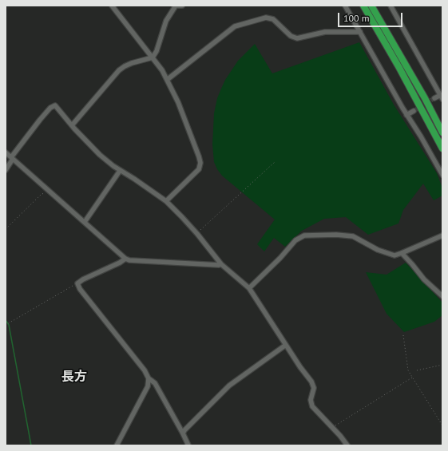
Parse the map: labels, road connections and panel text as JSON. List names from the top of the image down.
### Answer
{
  "districts": ["長方"],
  "scale_bar": "100 m"
}
